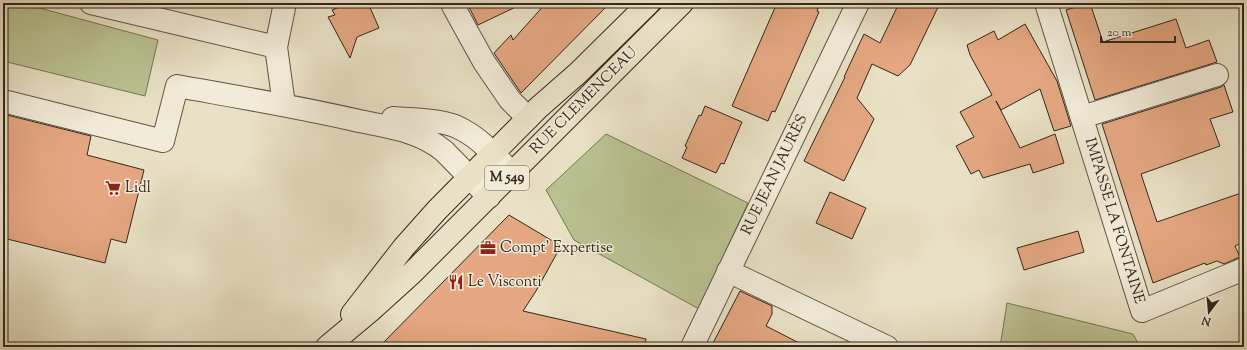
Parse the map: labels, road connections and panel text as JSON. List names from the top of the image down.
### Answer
{
  "streets": {
    "main road": ["RUE CLEMENCEAU", "M 549"],
    "street": ["RUE JEAN JAURÈS", "IMPASSE LA FONTAINE"]
  },
  "places": {
    "supermarket": ["Lidl"],
    "office": ["Compt' Expertise"],
    "restaurant": ["Le Visconti"]
  },
  "scale_bar": "20 m",
  "north": "bottom"
}
